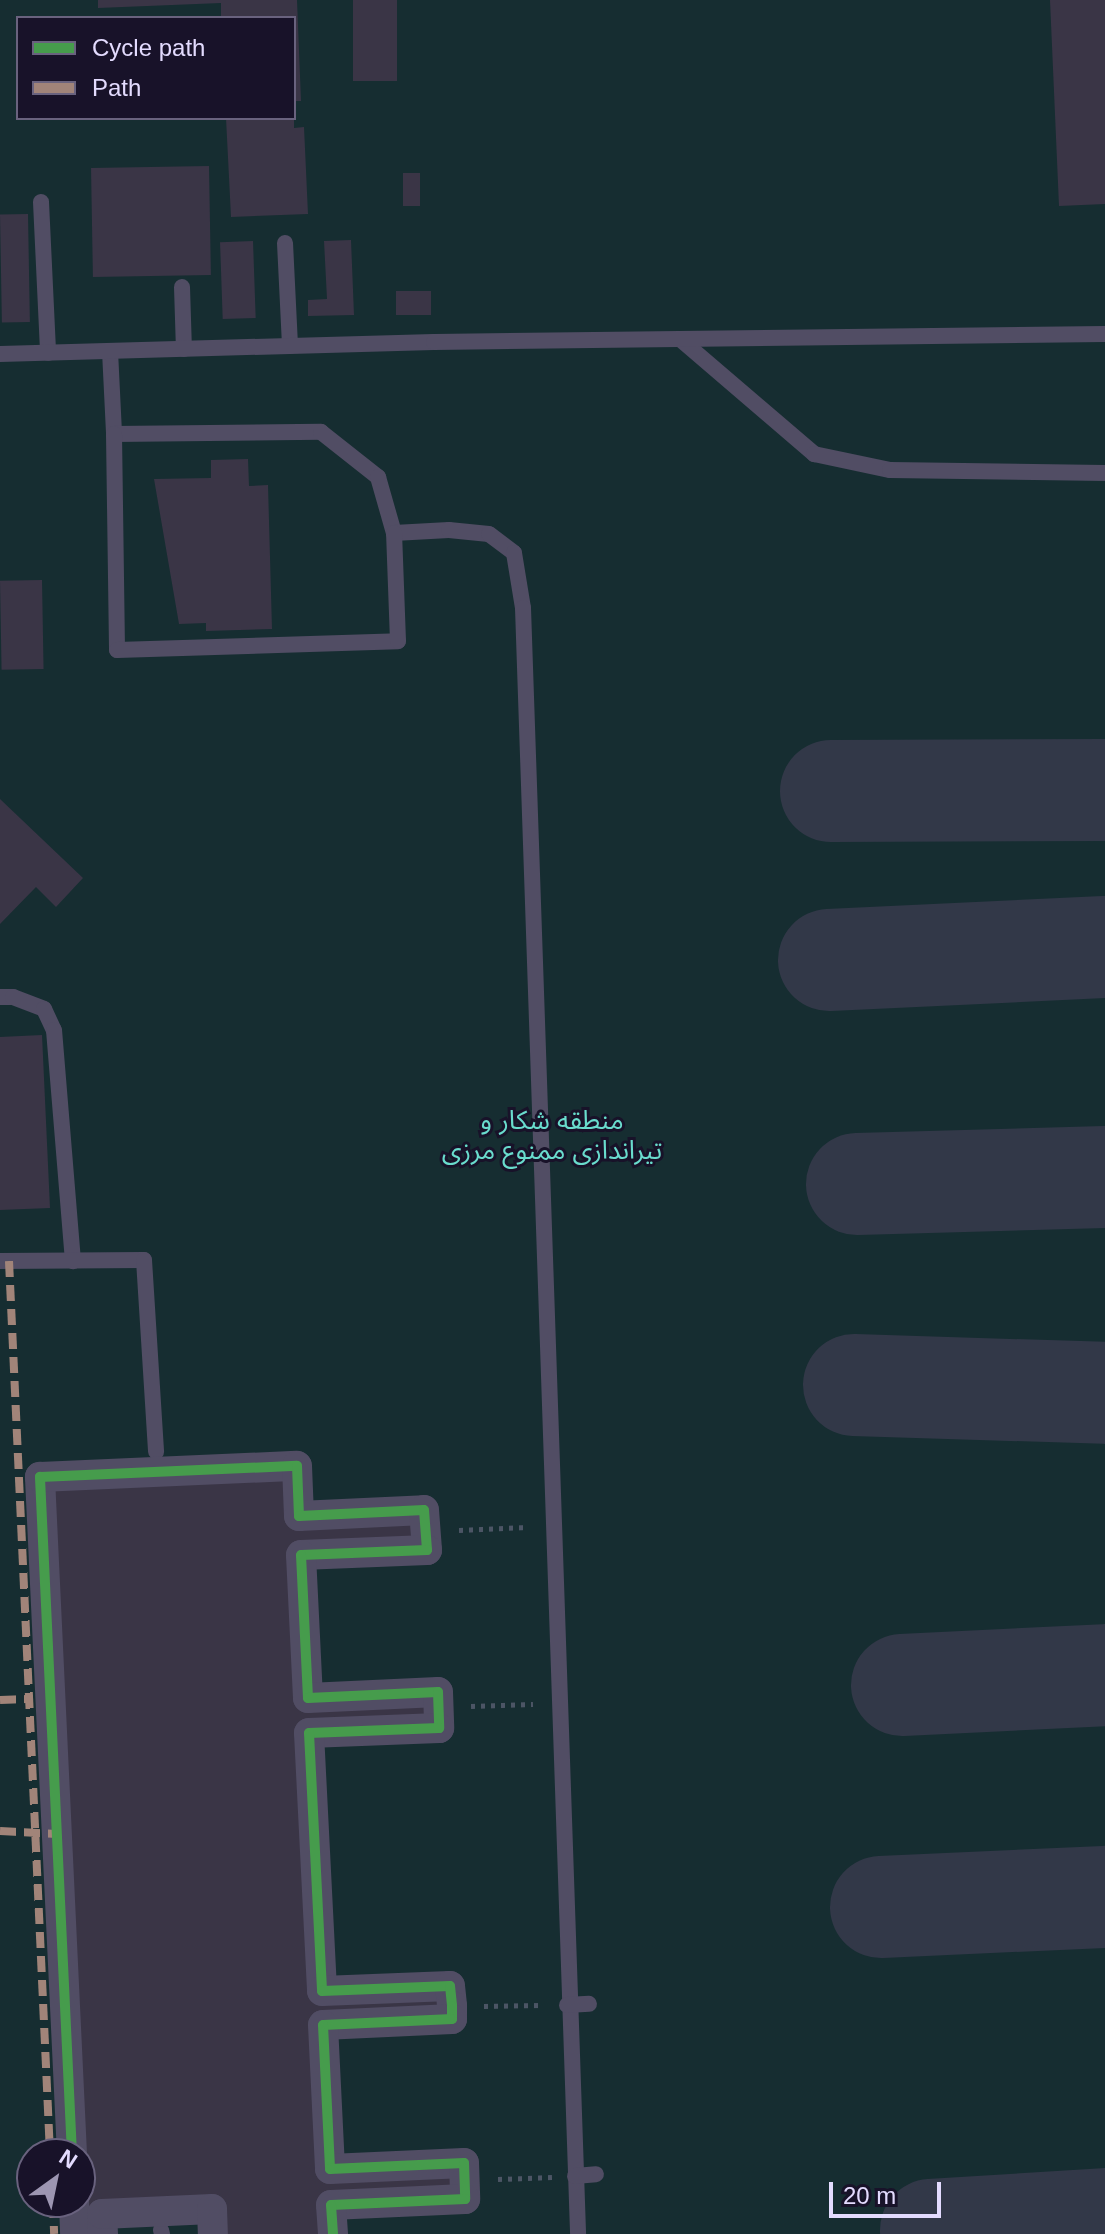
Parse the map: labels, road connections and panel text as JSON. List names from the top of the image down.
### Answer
{
  "parks": ["منطقه شکار و تیراندازی ممنوع مرزی"],
  "legend": ["Cycle path", "Path"],
  "scale_bar": "20 m",
  "north": "top right"
}
